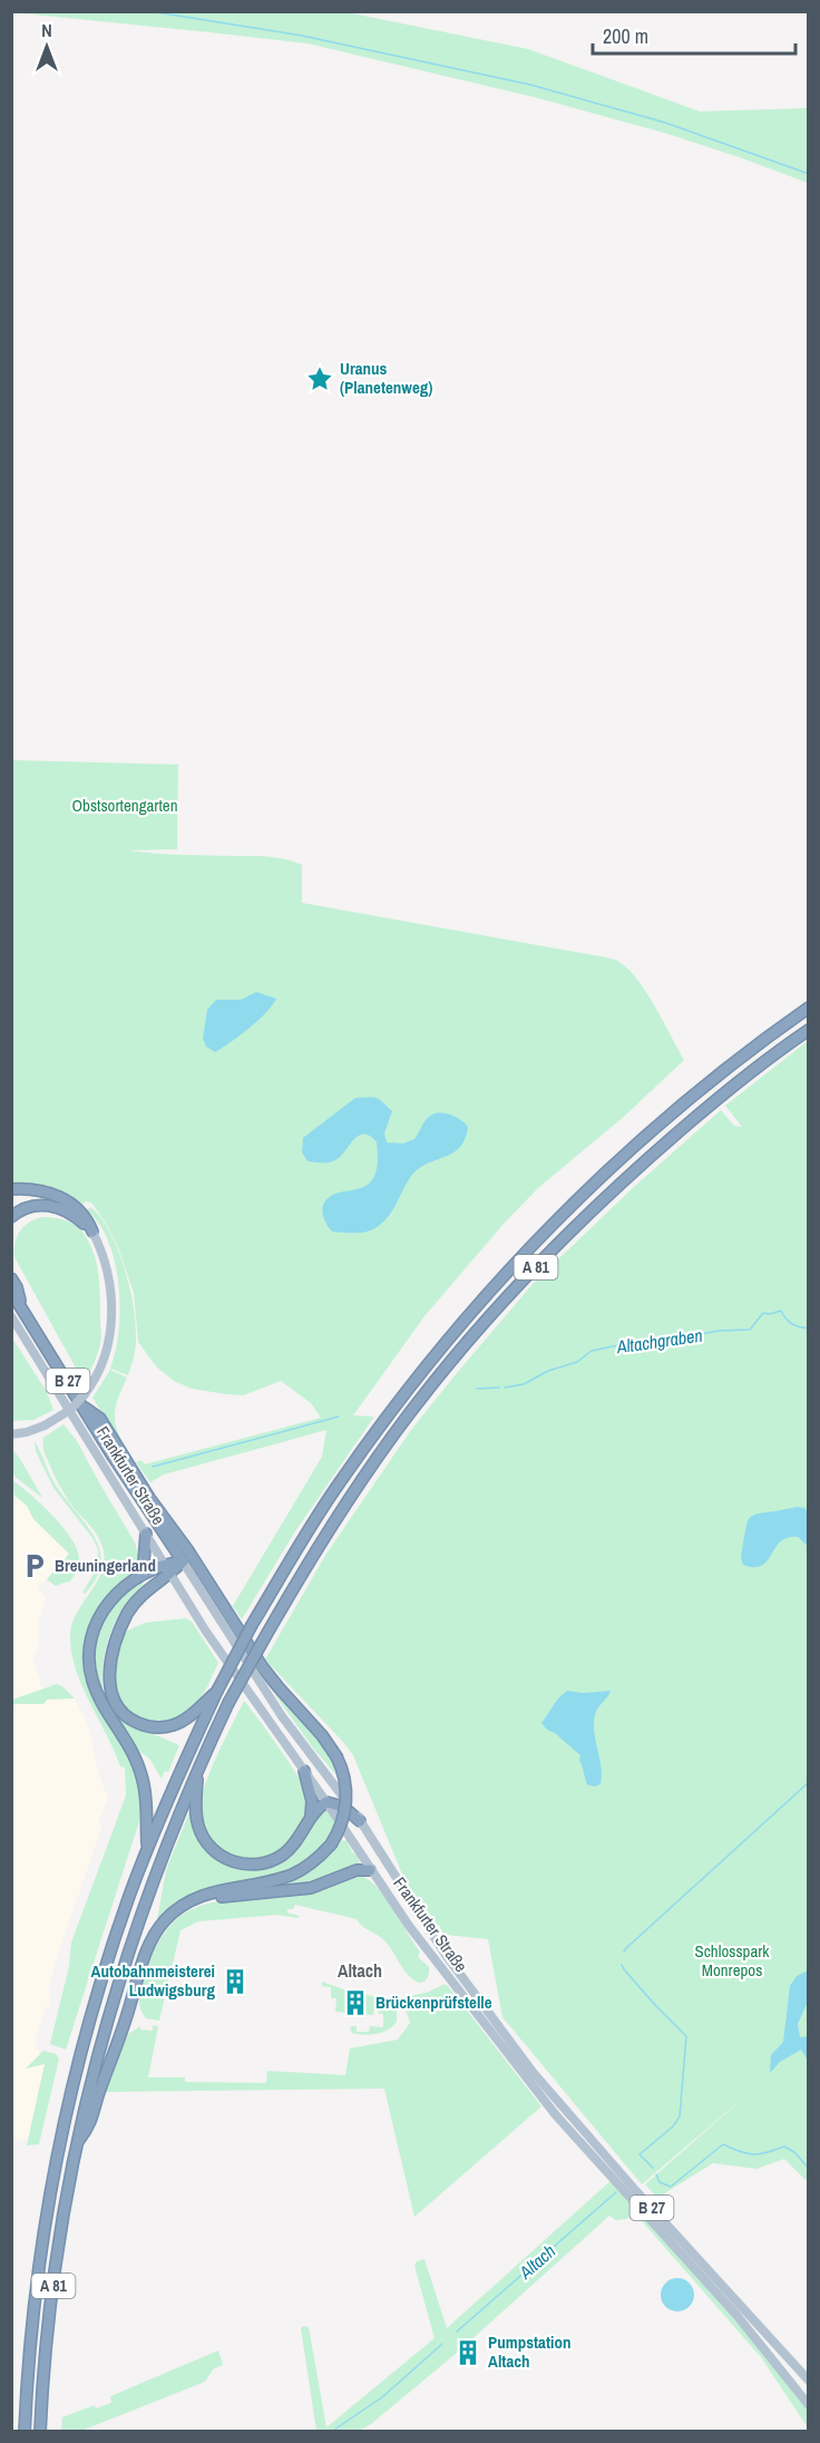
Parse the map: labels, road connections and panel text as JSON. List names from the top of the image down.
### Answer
{
  "streets": {
    "highway": ["A 81", "B 27", "Frankfurter Straße"]
  },
  "crossings": [
    ["B 27", "Frankfurter Straße"]
  ],
  "districts": ["Altach"],
  "water": ["Altachgraben", "Altach"],
  "parks": ["Obstsortengarten", "Schlosspark Monrepos"],
  "places": {
    "place": ["Uranus (Planetenweg)"],
    "parking": ["Breuningerland"],
    "building": ["Autobahnmeisterei Ludwigsburg", "Brückenprüfstelle", "Pumpstation Altach"]
  },
  "scale_bar": "200 m",
  "north": "top"
}
